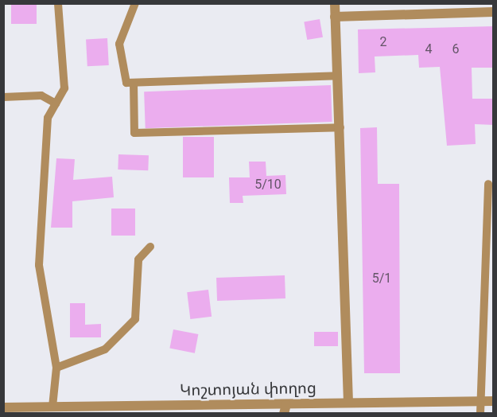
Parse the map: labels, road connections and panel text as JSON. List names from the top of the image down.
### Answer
{
  "streets": {
    "street": ["Կոշտոյան փողոց"]
  },
  "house_numbers": [
    "2",
    "4",
    "6",
    "5/10",
    "5/1"
  ]
}
